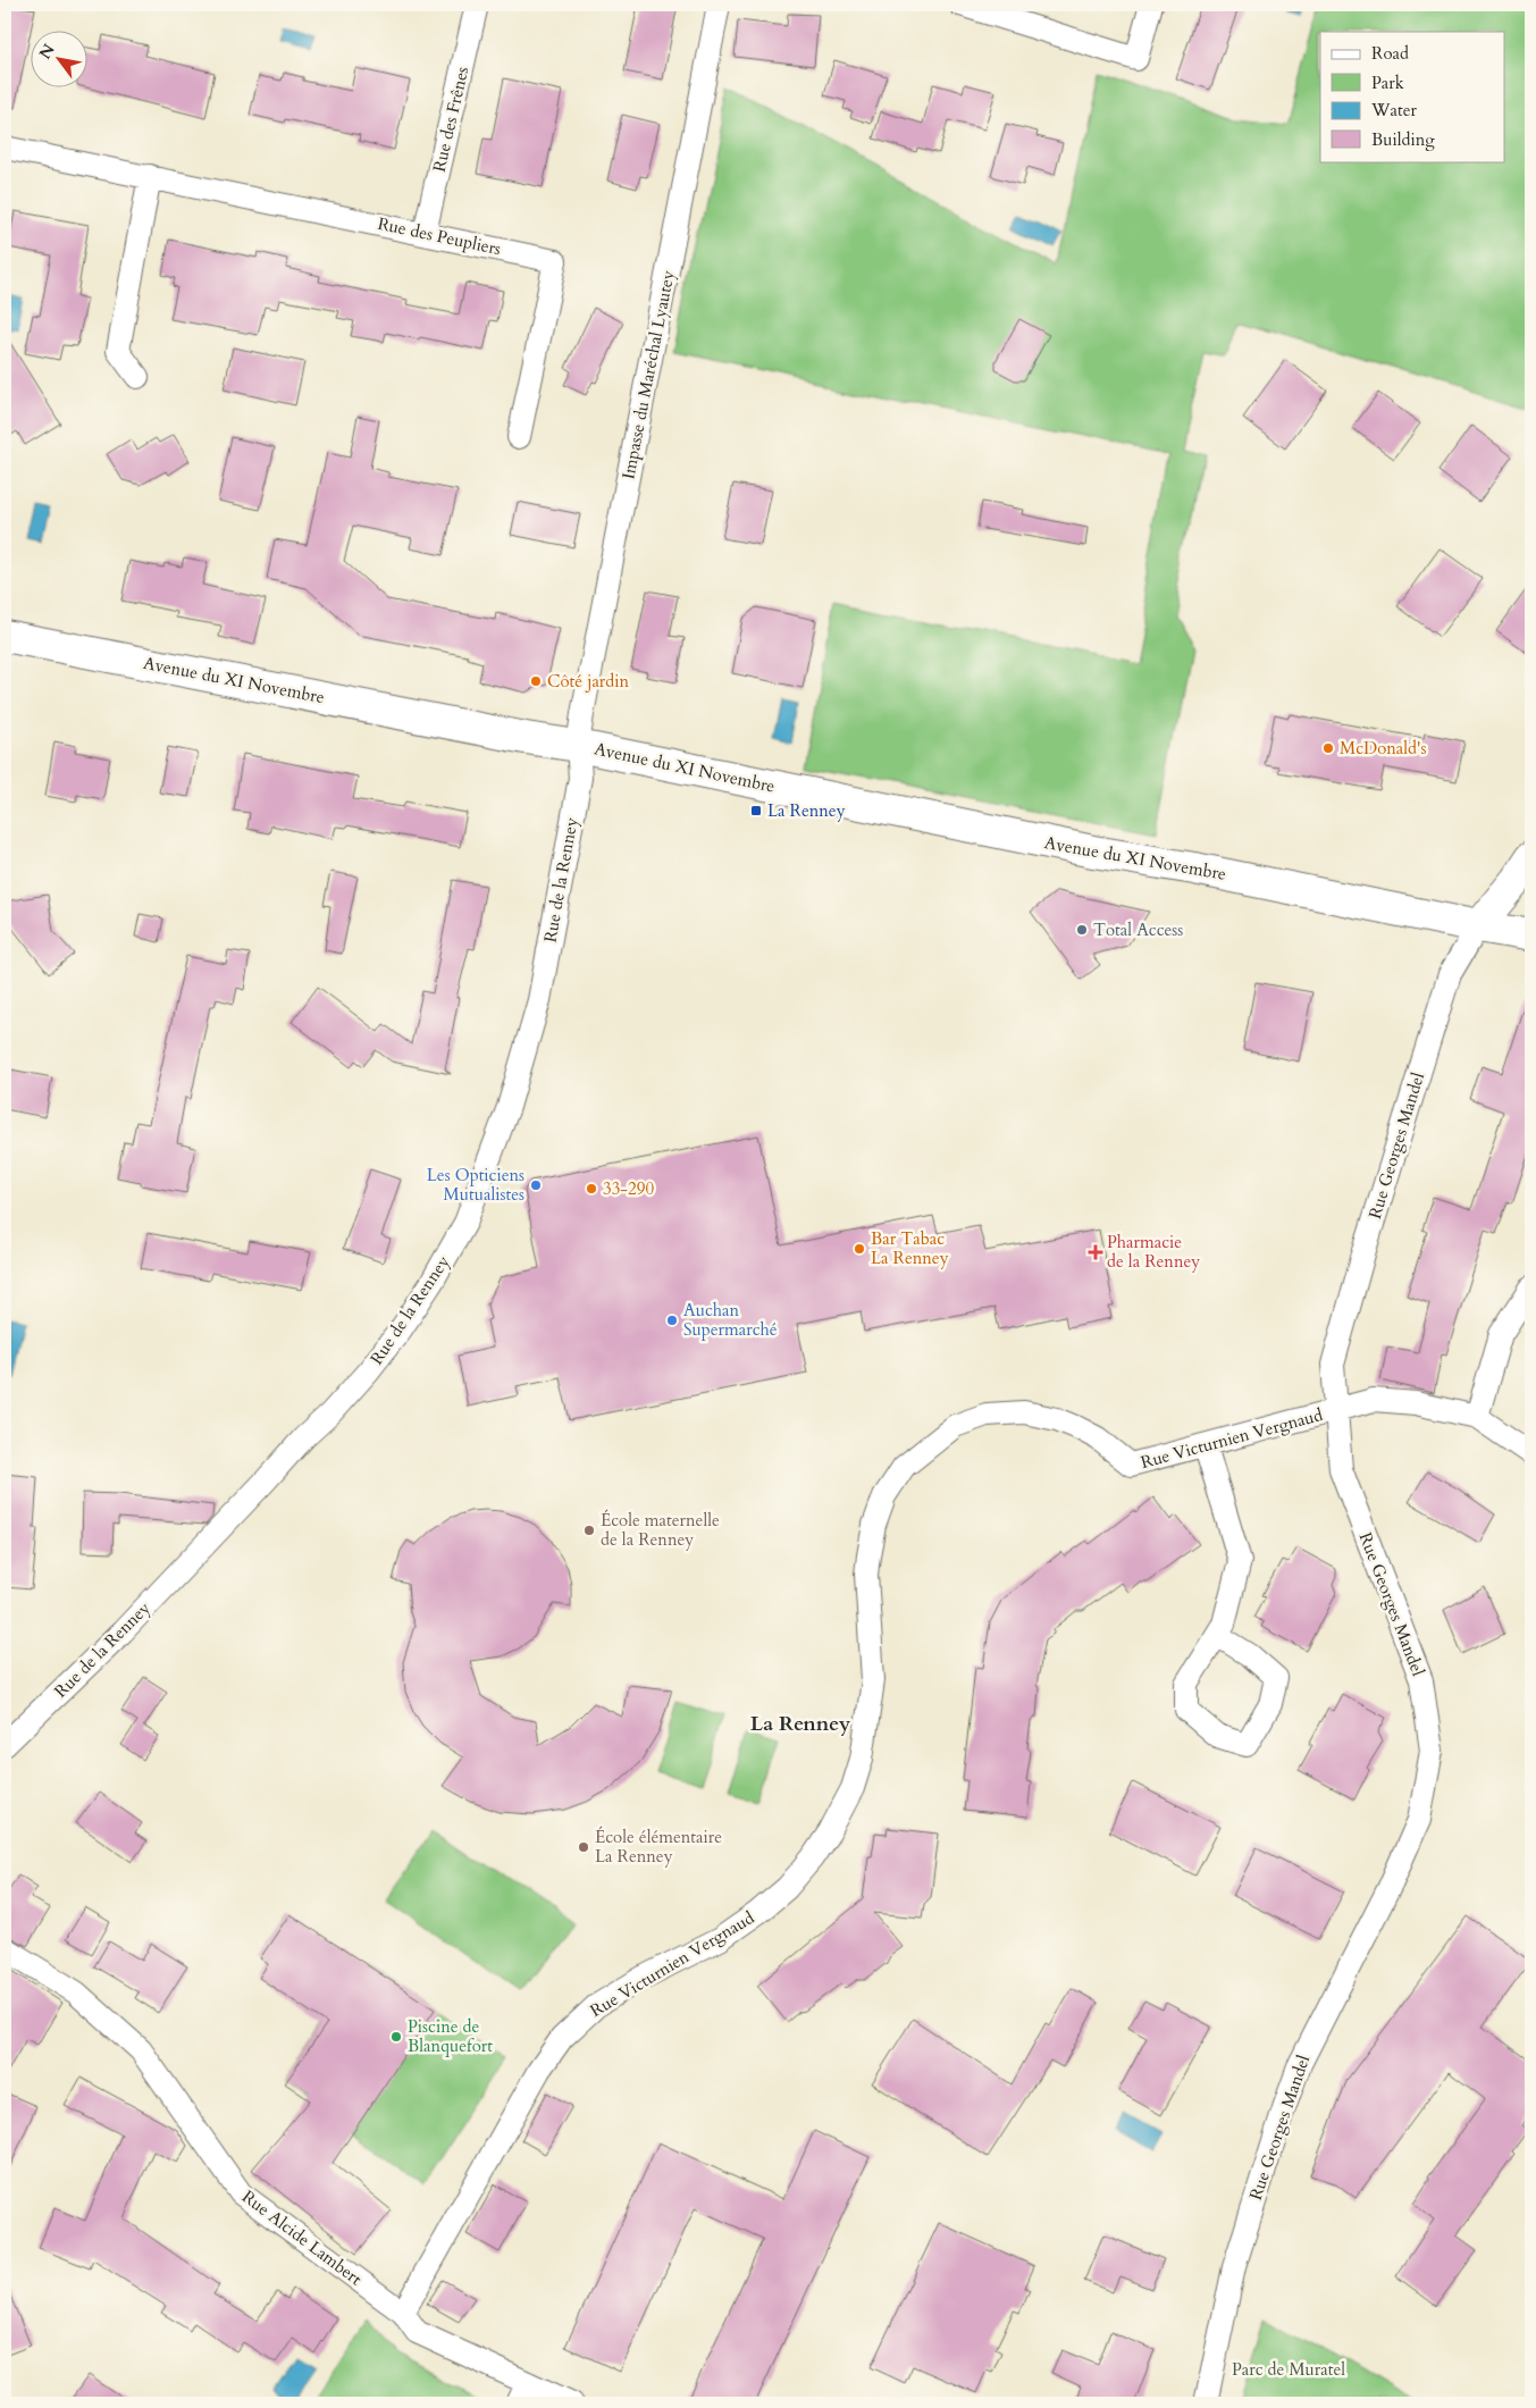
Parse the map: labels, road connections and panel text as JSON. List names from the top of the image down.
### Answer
{
  "streets": {
    "main road": ["Avenue du XI Novembre"],
    "street": [
      "Rue des Frênes",
      "Rue des Peupliers",
      "Impasse du Maréchal Lyautey",
      "Rue de la Renney",
      "Rue Georges Mandel",
      "Rue Victurnien Vergnaud",
      "Rue Alcide Lambert"
    ]
  },
  "crossings": [
    ["Rue des Frênes", "Rue des Peupliers"],
    ["Impasse du Maréchal Lyautey", "Avenue du XI Novembre"],
    ["Impasse du Maréchal Lyautey", "Rue de la Renney"],
    ["Avenue du XI Novembre", "Rue de la Renney"],
    ["Avenue du XI Novembre", "Rue Georges Mandel"],
    ["Rue Georges Mandel", "Rue Victurnien Vergnaud"],
    ["Rue Victurnien Vergnaud", "Rue Alcide Lambert"]
  ],
  "districts": ["La Renney"],
  "parks": ["Parc de Muratel"],
  "places": {
    "other": [
      "Côté jardin",
      "McDonald's",
      "Total Access",
      "Les Opticiens Mutualistes",
      "33-290",
      "Bar Tabac La Renney",
      "Auchan Supermarché",
      "École maternelle de la Renney",
      "École élémentaire La Renney",
      "Piscine de Blanquefort"
    ],
    "transit": ["La Renney"],
    "health": ["Pharmacie de la Renney"]
  },
  "legend": [
    "Road",
    "Park",
    "Water",
    "Building"
  ],
  "north": "top left"
}
